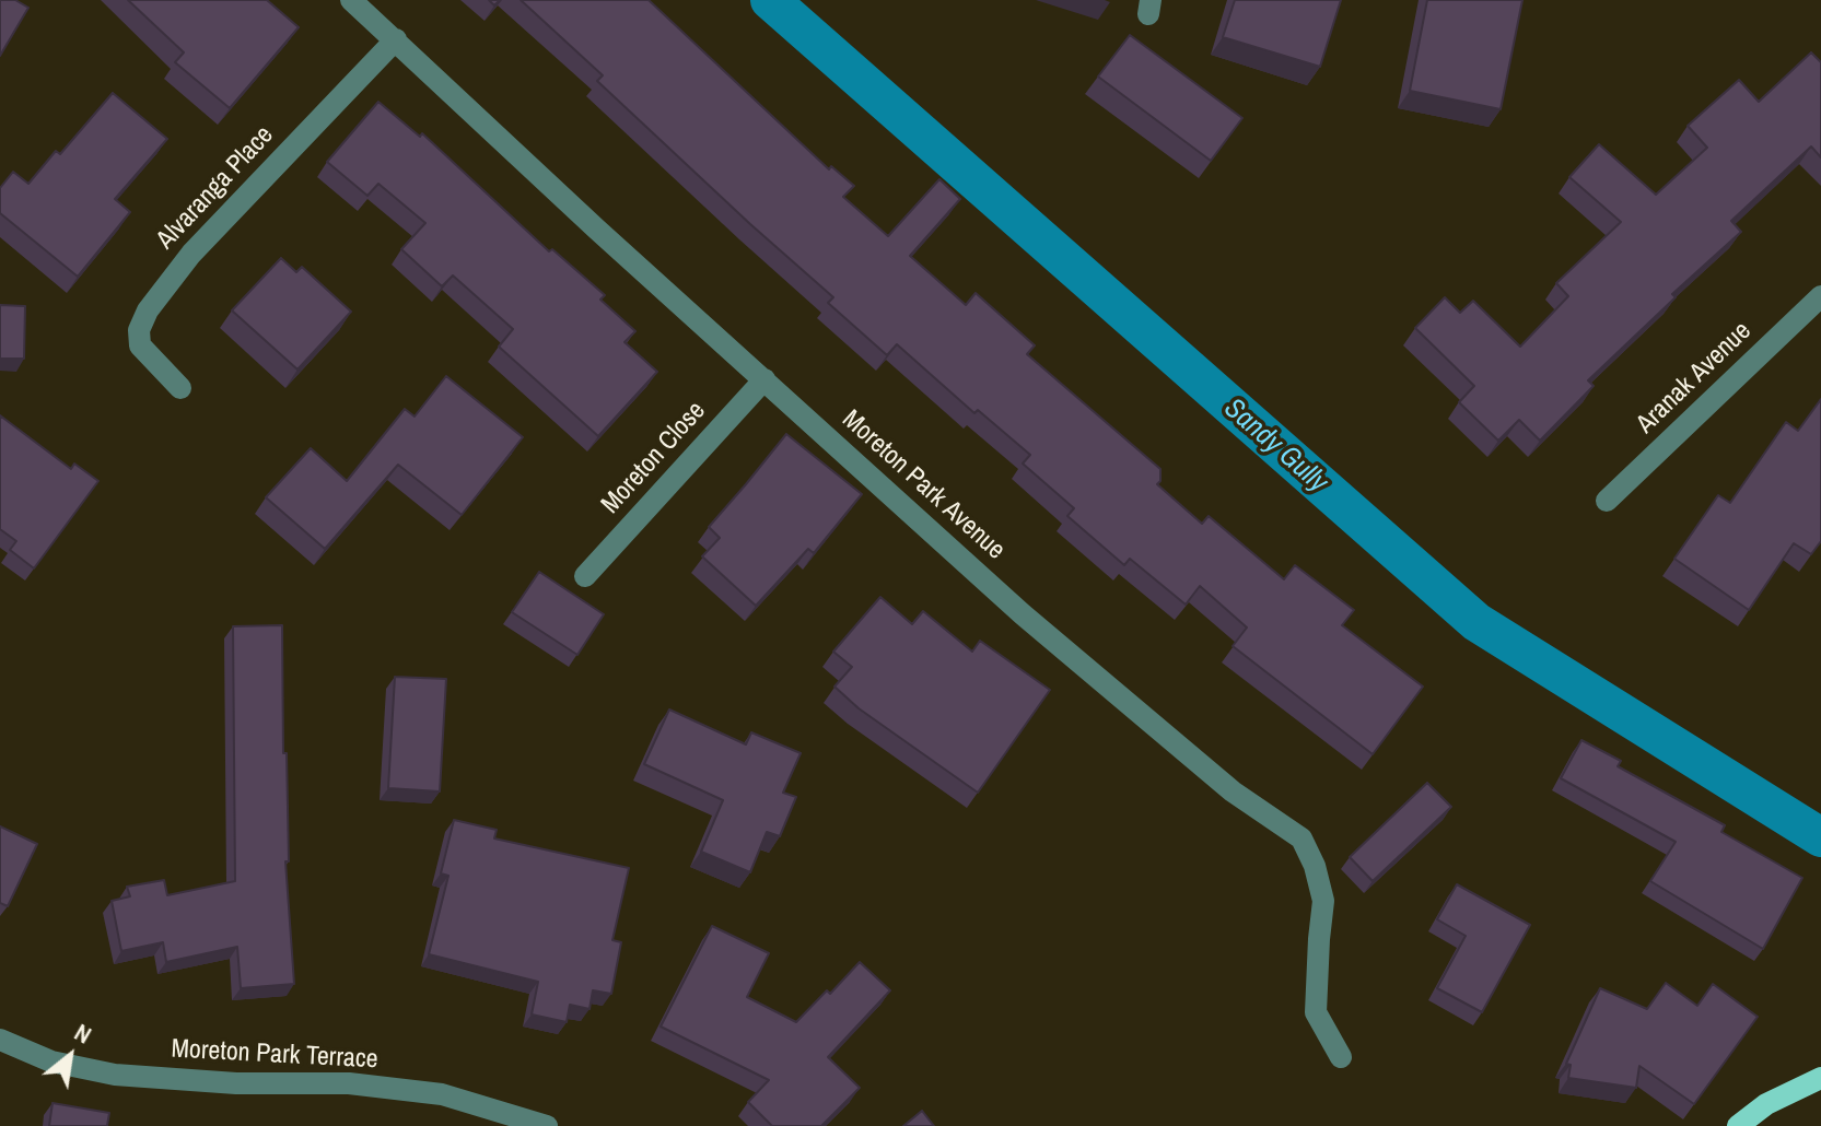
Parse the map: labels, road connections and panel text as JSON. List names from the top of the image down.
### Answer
{
  "streets": {
    "street": [
      "Alvaranga Place",
      "Aranak Avenue",
      "Moreton Close",
      "Moreton Park Avenue",
      "Moreton Park Terrace"
    ]
  },
  "crossings": [
    ["Alvaranga Place", "Moreton Park Avenue"],
    ["Moreton Close", "Moreton Park Avenue"]
  ],
  "water": ["Sandy Gully"],
  "north": "top right"
}
